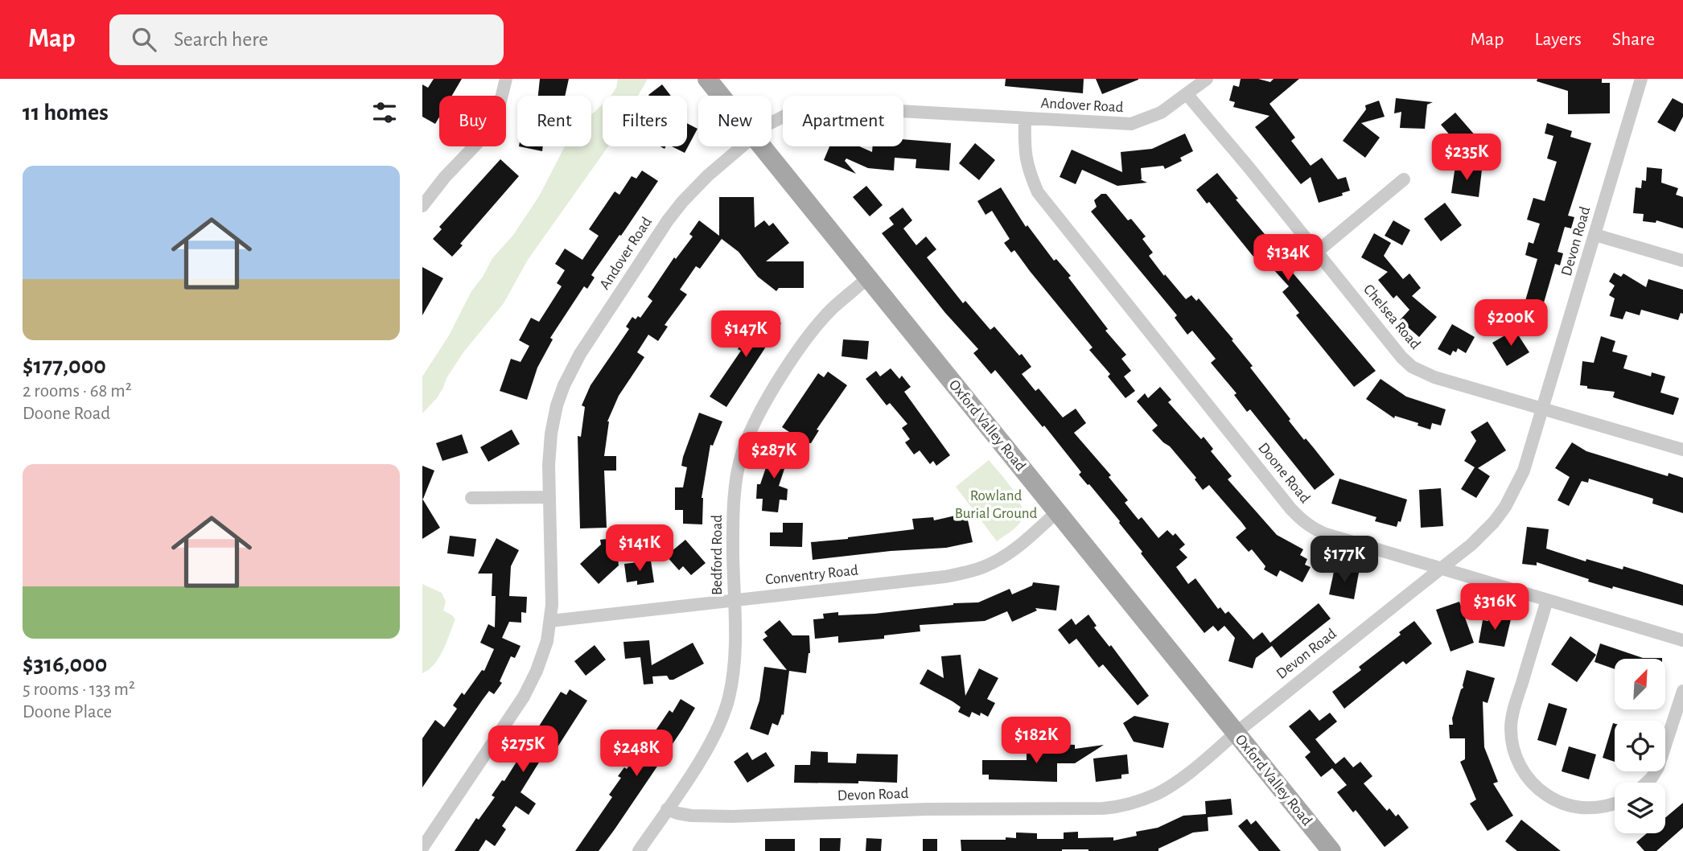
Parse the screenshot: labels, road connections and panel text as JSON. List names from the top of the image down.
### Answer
{
  "streets": {
    "main road": ["Oxford Valley Road"],
    "street": [
      "Andover Road",
      "Devon Road",
      "Chelsea Road",
      "Doone Road",
      "Bedford Road",
      "Conventry Road"
    ]
  },
  "crossings": [
    ["Andover Road", "Chelsea Road"],
    ["Andover Road", "Doone Road"],
    ["Andover Road", "Conventry Road"],
    ["Devon Road", "Chelsea Road"],
    ["Devon Road", "Oxford Valley Road"],
    ["Devon Road", "Doone Road"],
    ["Devon Road", "Bedford Road"],
    ["Oxford Valley Road", "Bedford Road"],
    ["Oxford Valley Road", "Conventry Road"],
    ["Bedford Road", "Conventry Road"]
  ],
  "parks": ["Rowland Burial Ground"],
  "north": "top right",
  "page": {
    "header": "Map",
    "search": "Search here",
    "nav": ["Map", "Layers", "Share"],
    "heading": "11 homes",
    "chip": [
      "Buy",
      "Rent",
      "Filters",
      "New",
      "Apartment"
    ],
    "price": [
      "$235K",
      "$134K",
      "$200K",
      "$147K",
      "$287K",
      "$141K",
      "$177K",
      "$316K",
      "$182K",
      "$275K",
      "$248K"
    ],
    "list": [
      {
        "name": "$177,000",
        "note": "2 rooms · 68 m² · Doone Road"
      },
      {
        "name": "$316,000",
        "note": "5 rooms · 133 m² · Doone Place"
      }
    ]
  }
}
